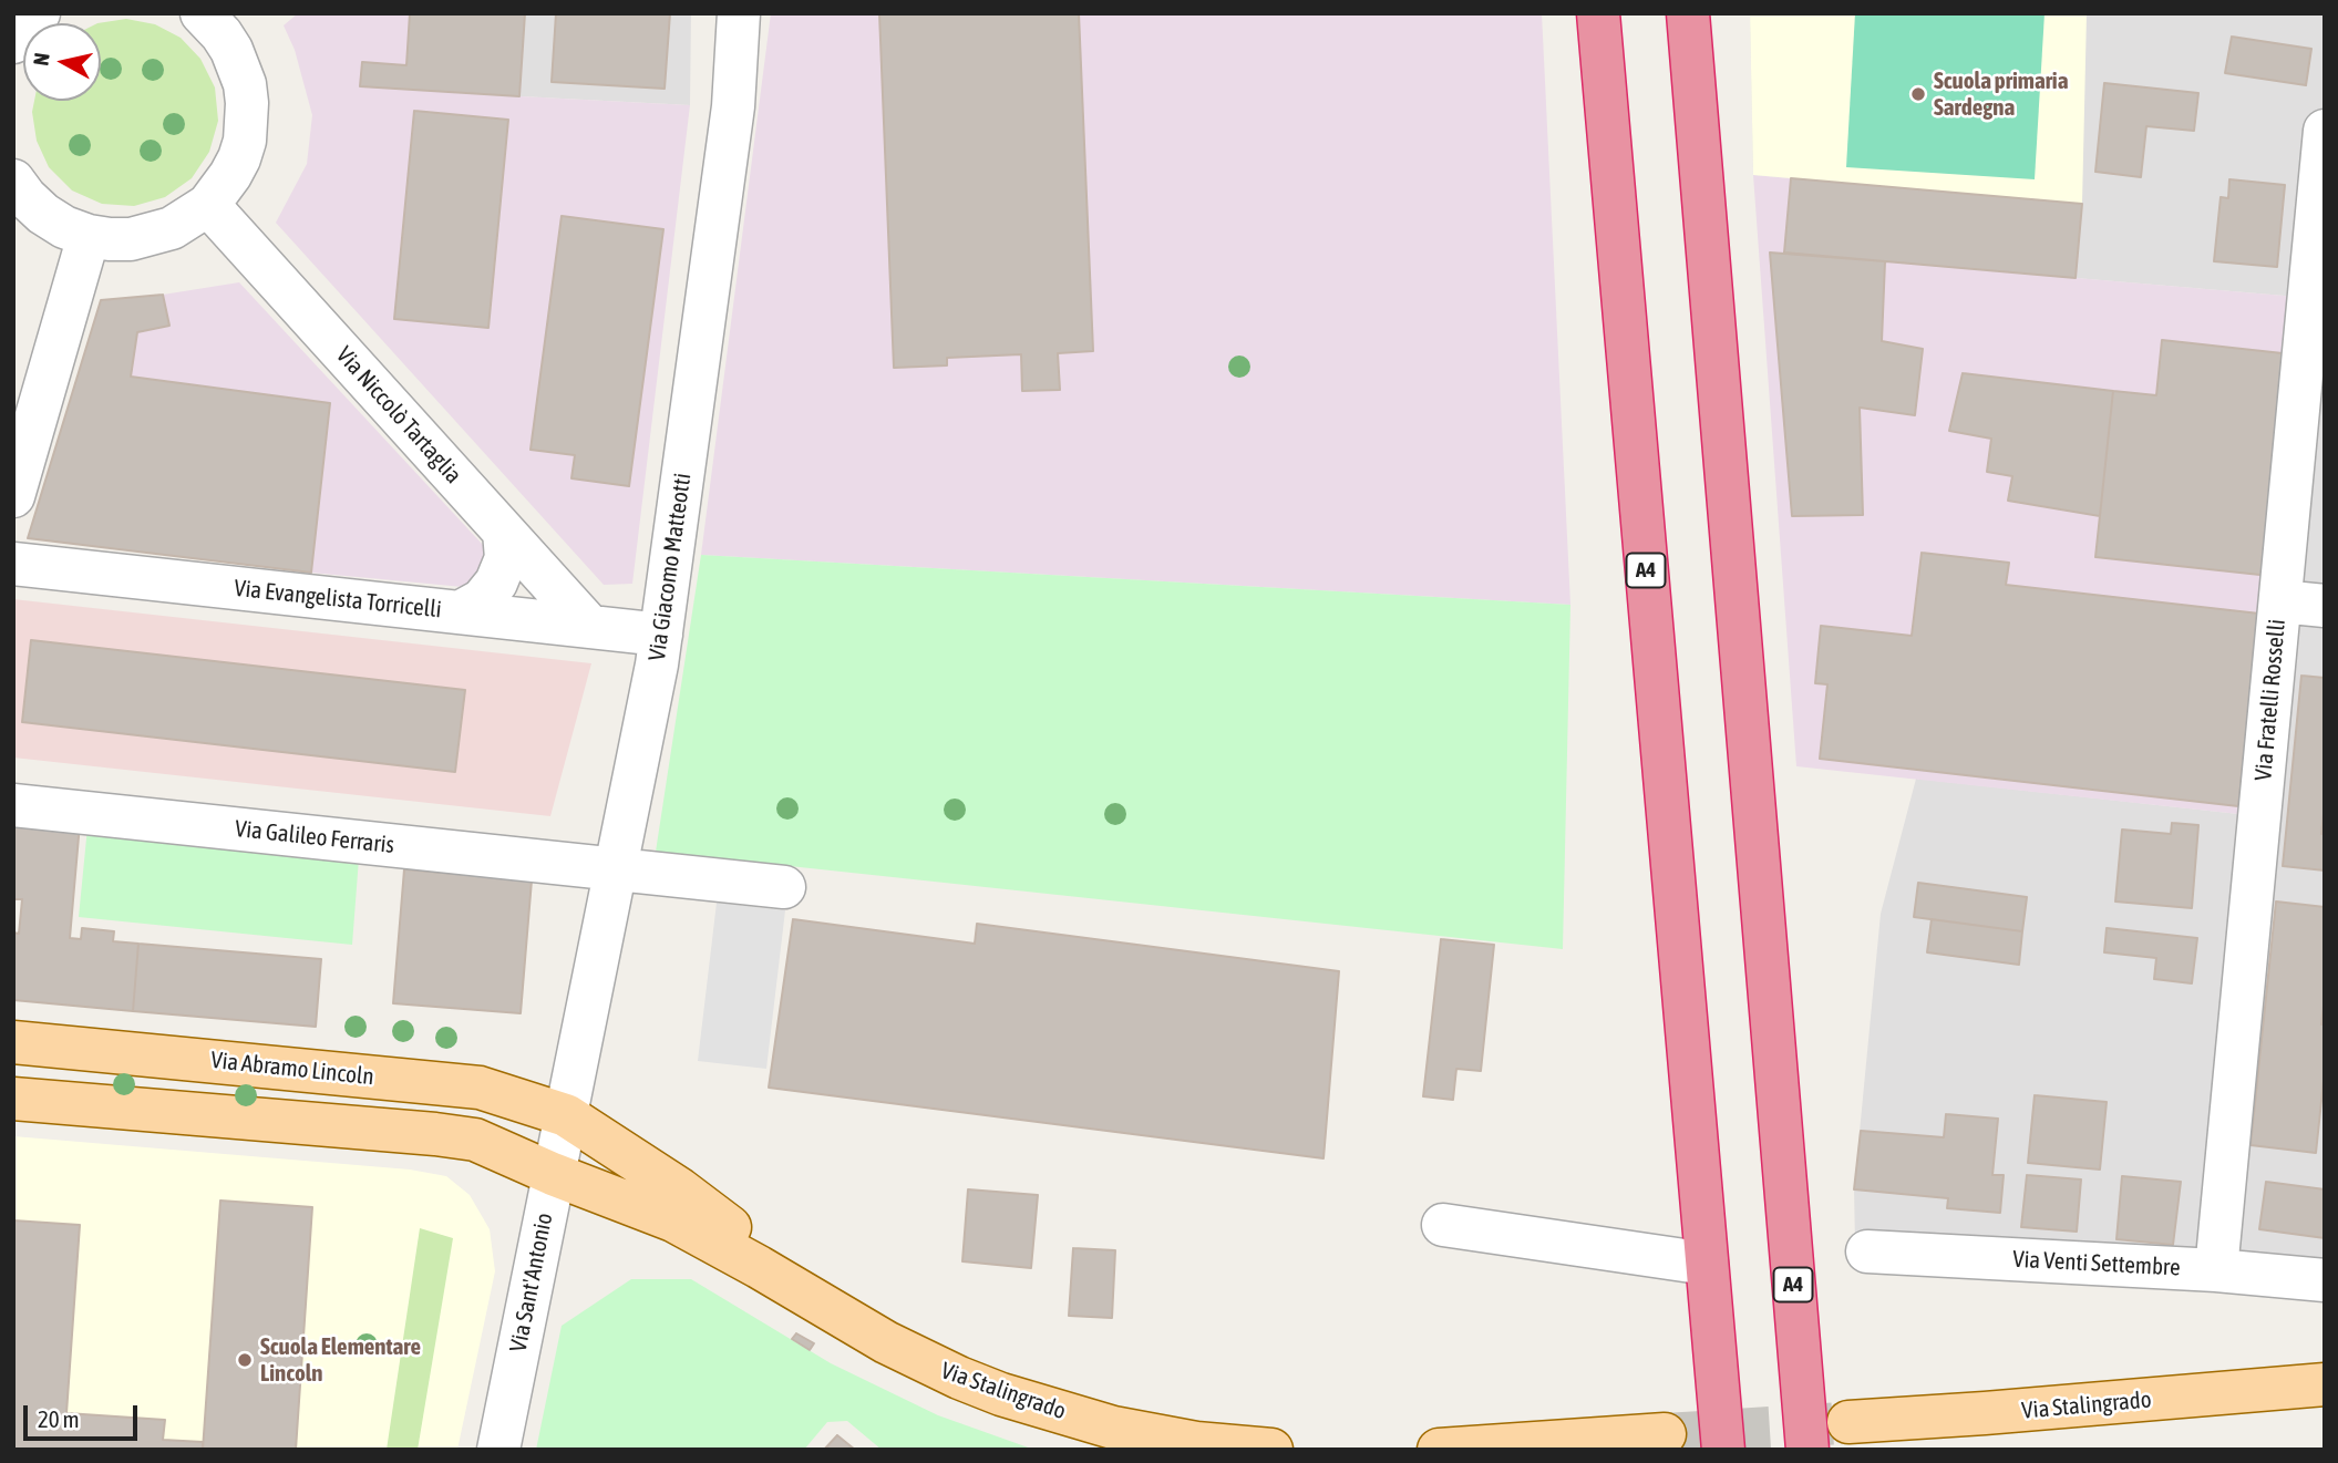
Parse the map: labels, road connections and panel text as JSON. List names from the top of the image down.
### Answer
{
  "streets": {
    "highway": ["A4"],
    "main road": ["Via Abramo Lincoln", "Via Stalingrado"],
    "street": [
      "Via Niccolò Tartaglia",
      "Via Giacomo Matteotti",
      "Via Evangelista Torricelli",
      "Via Fratelli Rosselli",
      "Via Galileo Ferraris",
      "Via Venti Settembre",
      "Via Sant'Antonio"
    ]
  },
  "crossings": [
    ["Via Niccolò Tartaglia", "Via Evangelista Torricelli"],
    ["Via Giacomo Matteotti", "Via Evangelista Torricelli"],
    ["Via Giacomo Matteotti", "Via Galileo Ferraris"],
    ["Via Giacomo Matteotti", "Via Abramo Lincoln"],
    ["Via Giacomo Matteotti", "Via Sant'Antonio"],
    ["Via Giacomo Matteotti", "Via Stalingrado"],
    ["Via Fratelli Rosselli", "Via Venti Settembre"],
    ["Via Abramo Lincoln", "Via Sant'Antonio"],
    ["Via Abramo Lincoln", "Via Stalingrado"],
    ["Via Sant'Antonio", "Via Stalingrado"]
  ],
  "places": ["Scuola primaria Sardegna", "Scuola Elementare Lincoln"],
  "scale_bar": "20 m",
  "north": "left"
}
